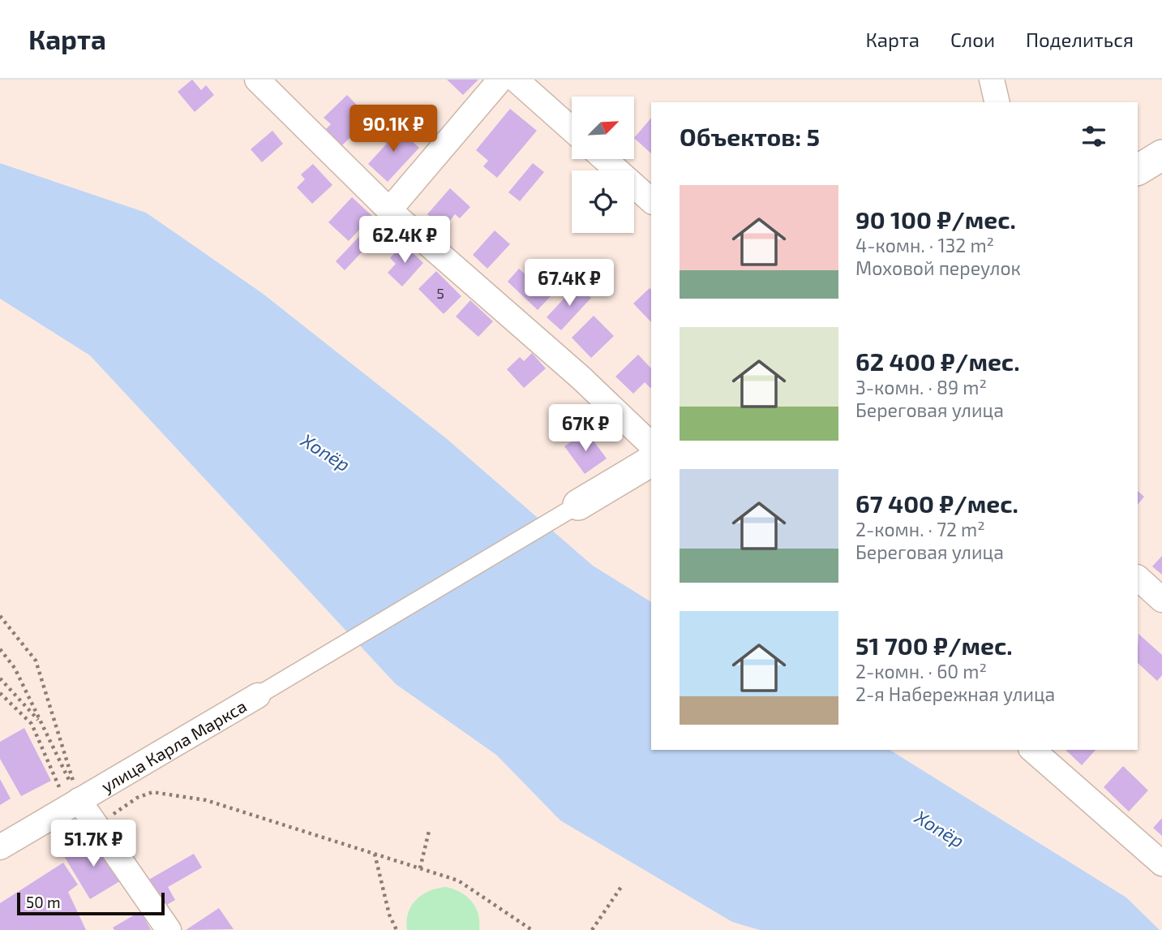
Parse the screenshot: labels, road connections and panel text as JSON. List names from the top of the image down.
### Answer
{
  "streets": {
    "street": ["улица Карла Маркса"]
  },
  "water": ["Хопёр"],
  "house_numbers": ["5"],
  "scale_bar": "50 m",
  "north": "top right",
  "page": {
    "header": "Карта",
    "nav": ["Карта", "Слои", "Поделиться"],
    "heading": "Объектов: 5",
    "price": [
      "90.1K ₽",
      "62.4K ₽",
      "67.4K ₽",
      "67K ₽",
      "51.7K ₽"
    ],
    "list": [
      {
        "name": "90 100 ₽/мес.",
        "note": "4-комн. · 132 m² · Моховой переулок"
      },
      {
        "name": "62 400 ₽/мес.",
        "note": "3-комн. · 89 m² · Береговая улица"
      },
      {
        "name": "67 400 ₽/мес.",
        "note": "2-комн. · 72 m² · Береговая улица"
      },
      {
        "name": "51 700 ₽/мес.",
        "note": "2-комн. · 60 m² · 2-я Набережная улица"
      }
    ],
    "scale": "50 m"
  }
}
